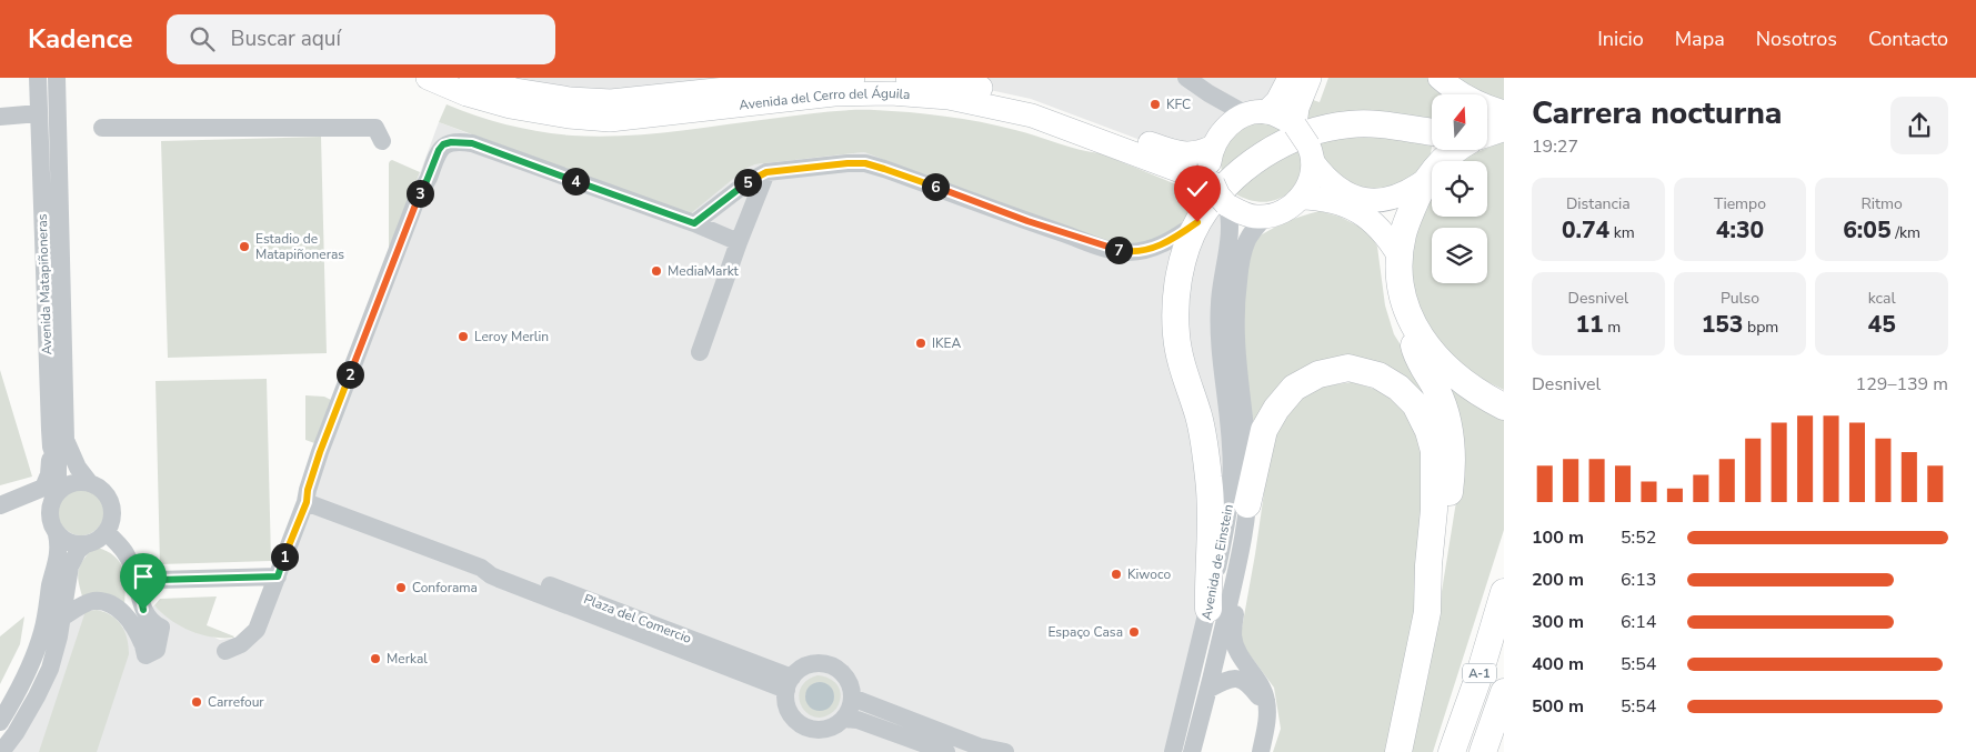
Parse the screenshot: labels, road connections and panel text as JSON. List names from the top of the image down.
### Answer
{
  "streets": {
    "highway": ["A-1"],
    "main road": ["Avenida del Cerro del Águila"],
    "street": ["Avenida Matapiñoneras", "Avenida de Einstein", "Plaza del Comercio"]
  },
  "crossings": [
    ["Avenida del Cerro del Águila", "Avenida de Einstein"]
  ],
  "places": [
    "KFC",
    "Estadio de Matapiñoneras",
    "MediaMarkt",
    "Leroy Merlin",
    "IKEA",
    "Kiwoco",
    "Conforama",
    "Espaço Casa",
    "Merkal",
    "Carrefour"
  ],
  "north": "top",
  "page": {
    "header": "Kadence",
    "search": "Buscar aquí",
    "nav": [
      "Inicio",
      "Mapa",
      "Nosotros",
      "Contacto"
    ],
    "heading": ["Carrera nocturna", "19:27"],
    "pins": [
      "4",
      "5",
      "6",
      "3",
      "7",
      "2",
      "1"
    ],
    "stats": [
      ["Distancia", "0.74 km"],
      ["Tiempo", "4:30"],
      ["Ritmo", "6:05 /km"],
      ["Desnivel", "11 m"],
      ["Pulso", "153 bpm"],
      ["kcal", "45"]
    ],
    "chart": ["Desnivel", "129–139 m"],
    "list": [
      {
        "name": "100 m",
        "note": "5:52"
      },
      {
        "name": "200 m",
        "note": "6:13"
      },
      {
        "name": "300 m",
        "note": "6:14"
      },
      {
        "name": "400 m",
        "note": "5:54"
      },
      {
        "name": "500 m",
        "note": "5:54"
      }
    ]
  }
}
